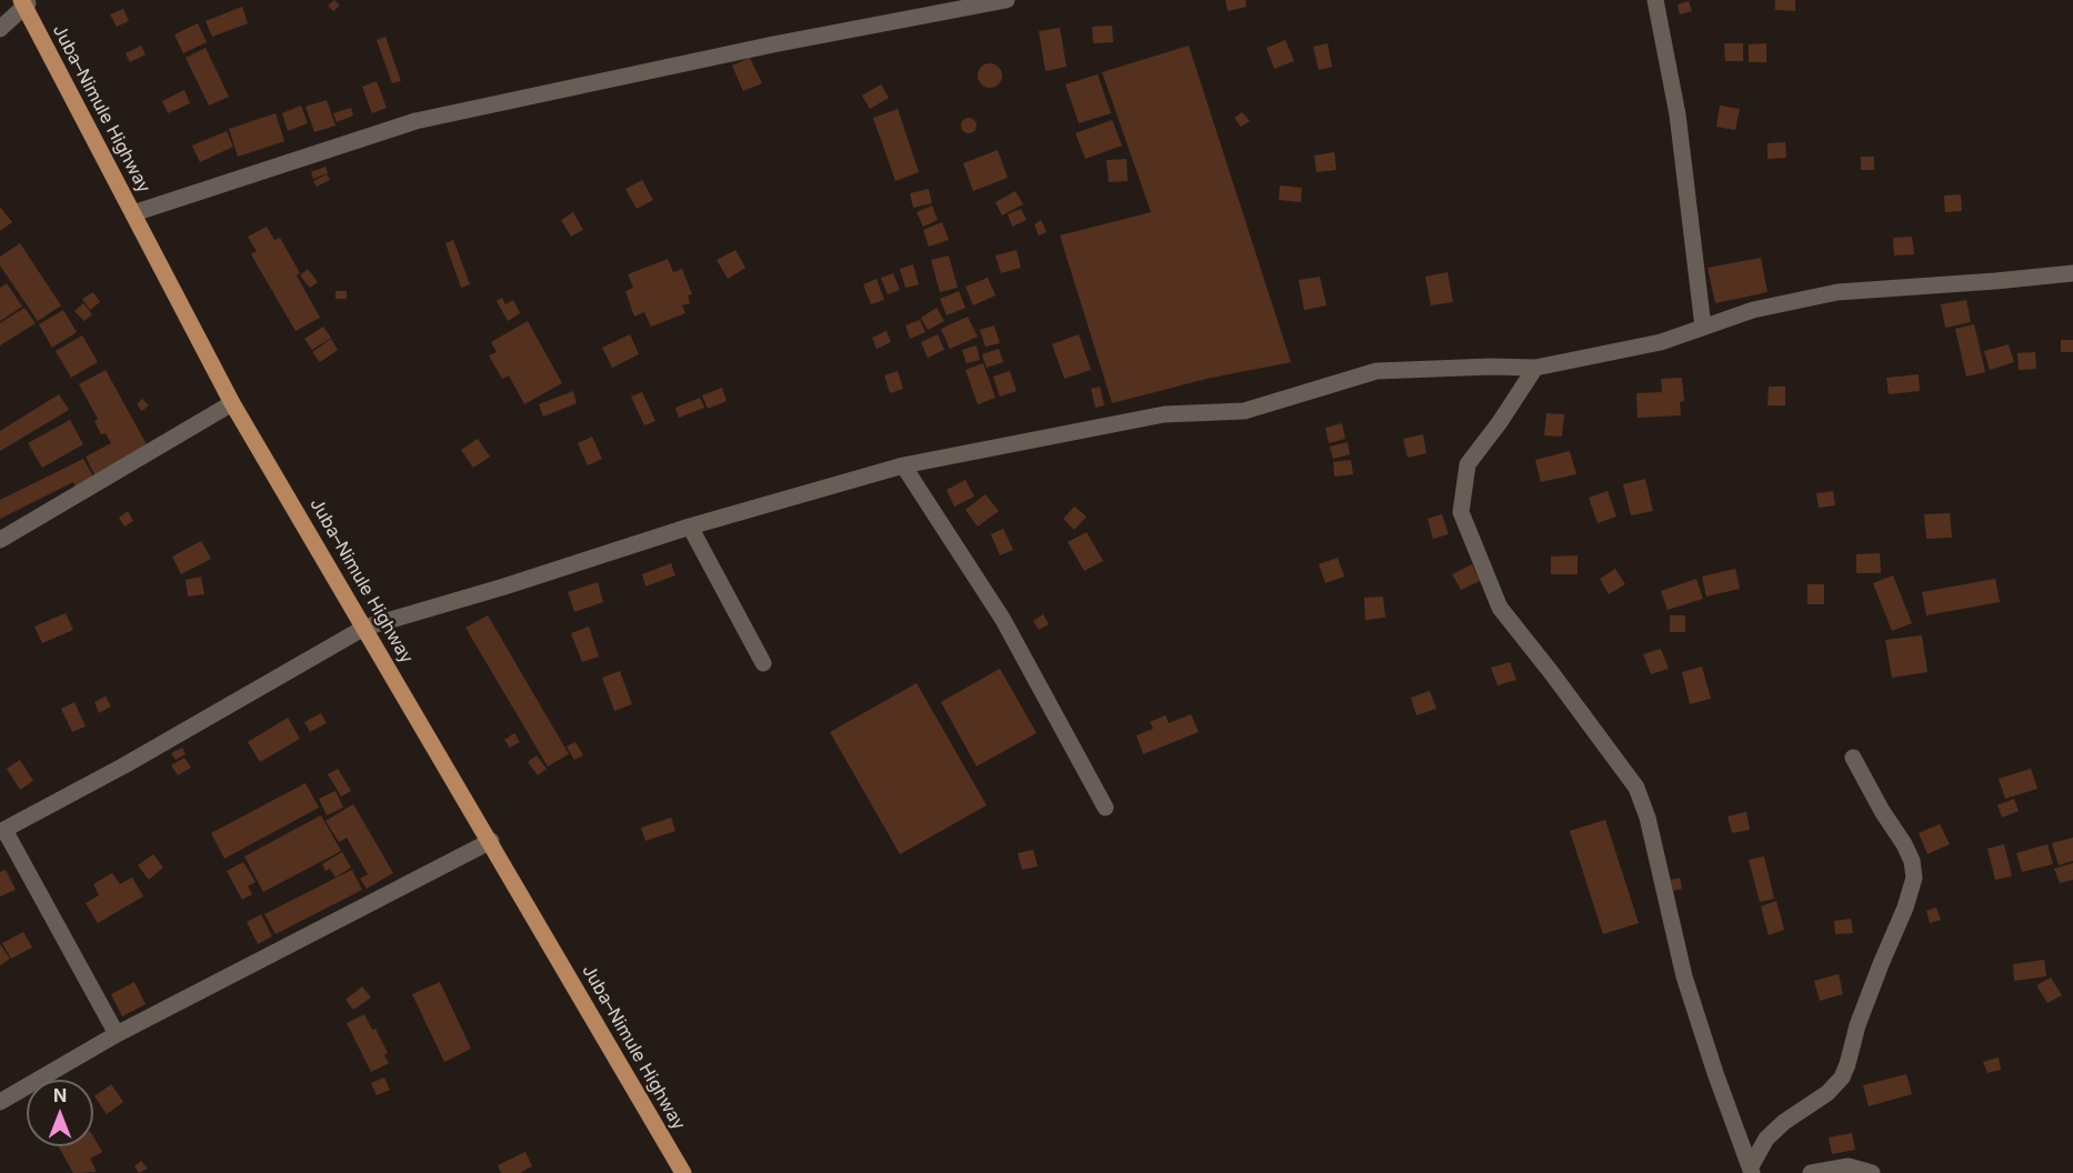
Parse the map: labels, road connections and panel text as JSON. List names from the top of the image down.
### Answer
{
  "streets": {
    "main road": ["Juba–Nimule Highway"]
  },
  "north": "top"
}
